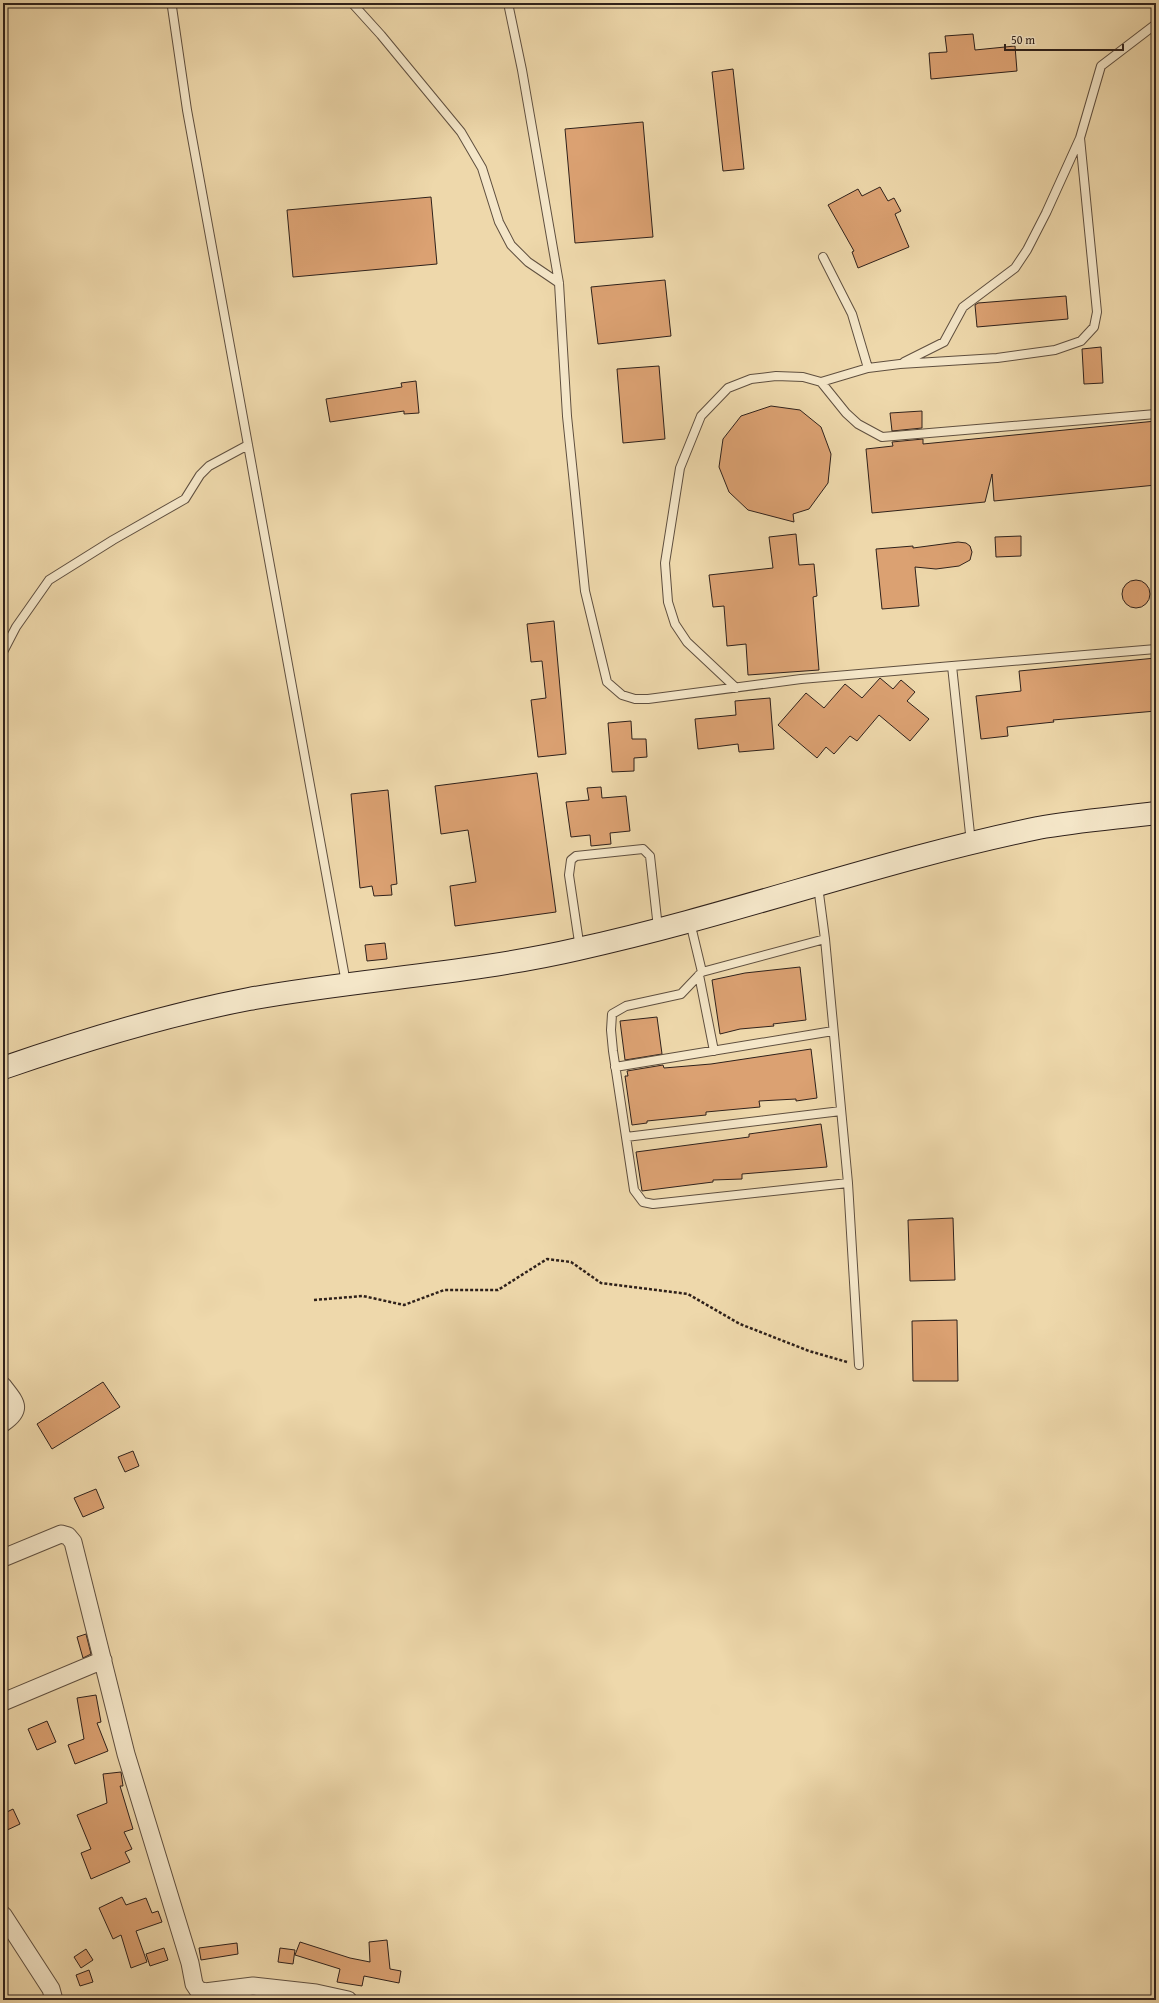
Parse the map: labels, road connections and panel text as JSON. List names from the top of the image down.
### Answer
{
  "scale_bar": "50 m"
}
